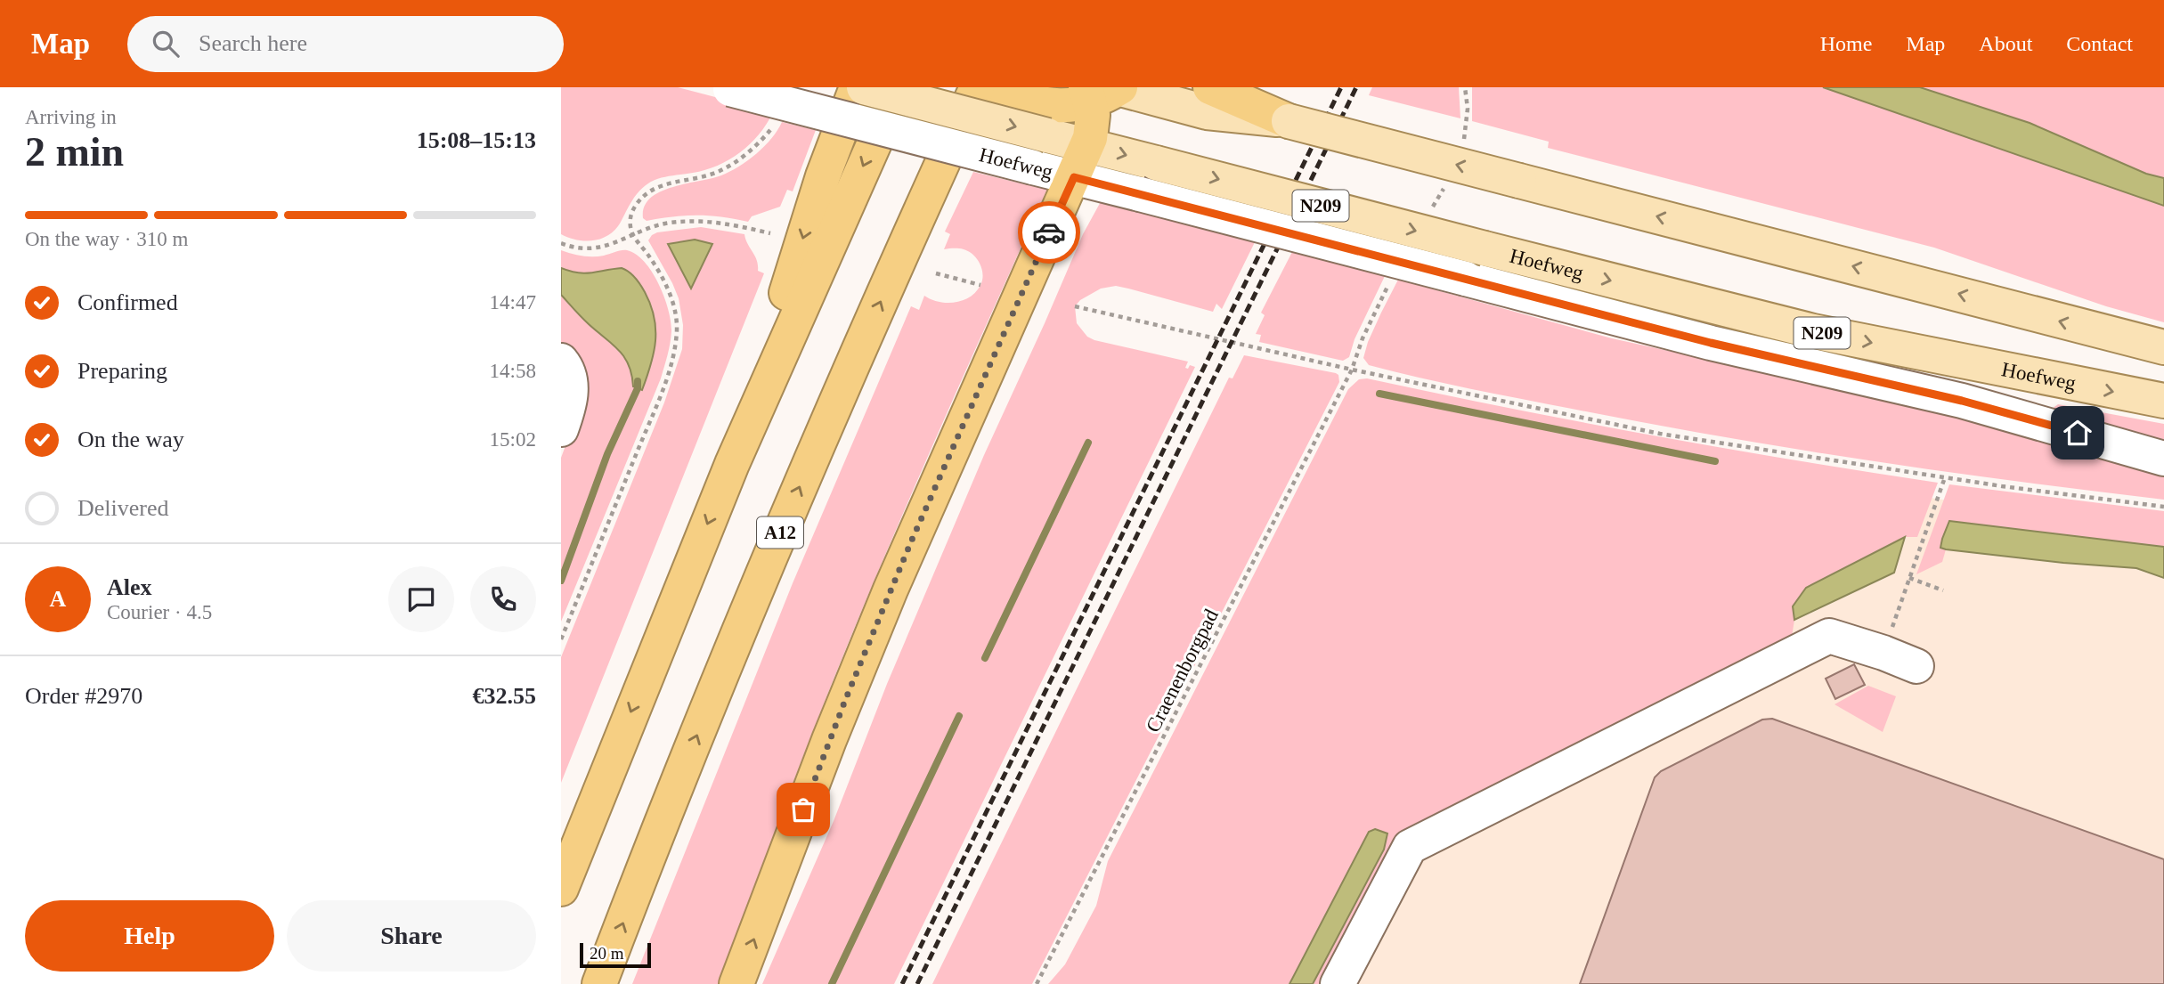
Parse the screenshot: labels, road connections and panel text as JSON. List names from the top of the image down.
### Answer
{
  "streets": {
    "highway": ["N209", "A12"],
    "main road": ["Hoefweg"],
    "path": ["Craenenborgpad"]
  },
  "crossings": [
    ["Hoefweg", "N209"],
    ["N209", "A12"]
  ],
  "scale_bar": "20 m",
  "page": {
    "header": "Map",
    "search": "Search here",
    "nav": [
      "Home",
      "Map",
      "About",
      "Contact"
    ],
    "heading": ["2 min", "Arriving in", "15:08–15:13"],
    "panel": [
      "Alex",
      "Courier · 4.5",
      "Order #2970",
      "€32.55"
    ],
    "bar": "On the way · 310 m",
    "list": [
      ["Confirmed", "14:47"],
      ["Preparing", "14:58"],
      ["On the way", "15:02"],
      "Delivered"
    ],
    "round": "A",
    "buttons": ["Help", "Share"],
    "scale": "20 m"
  }
}
